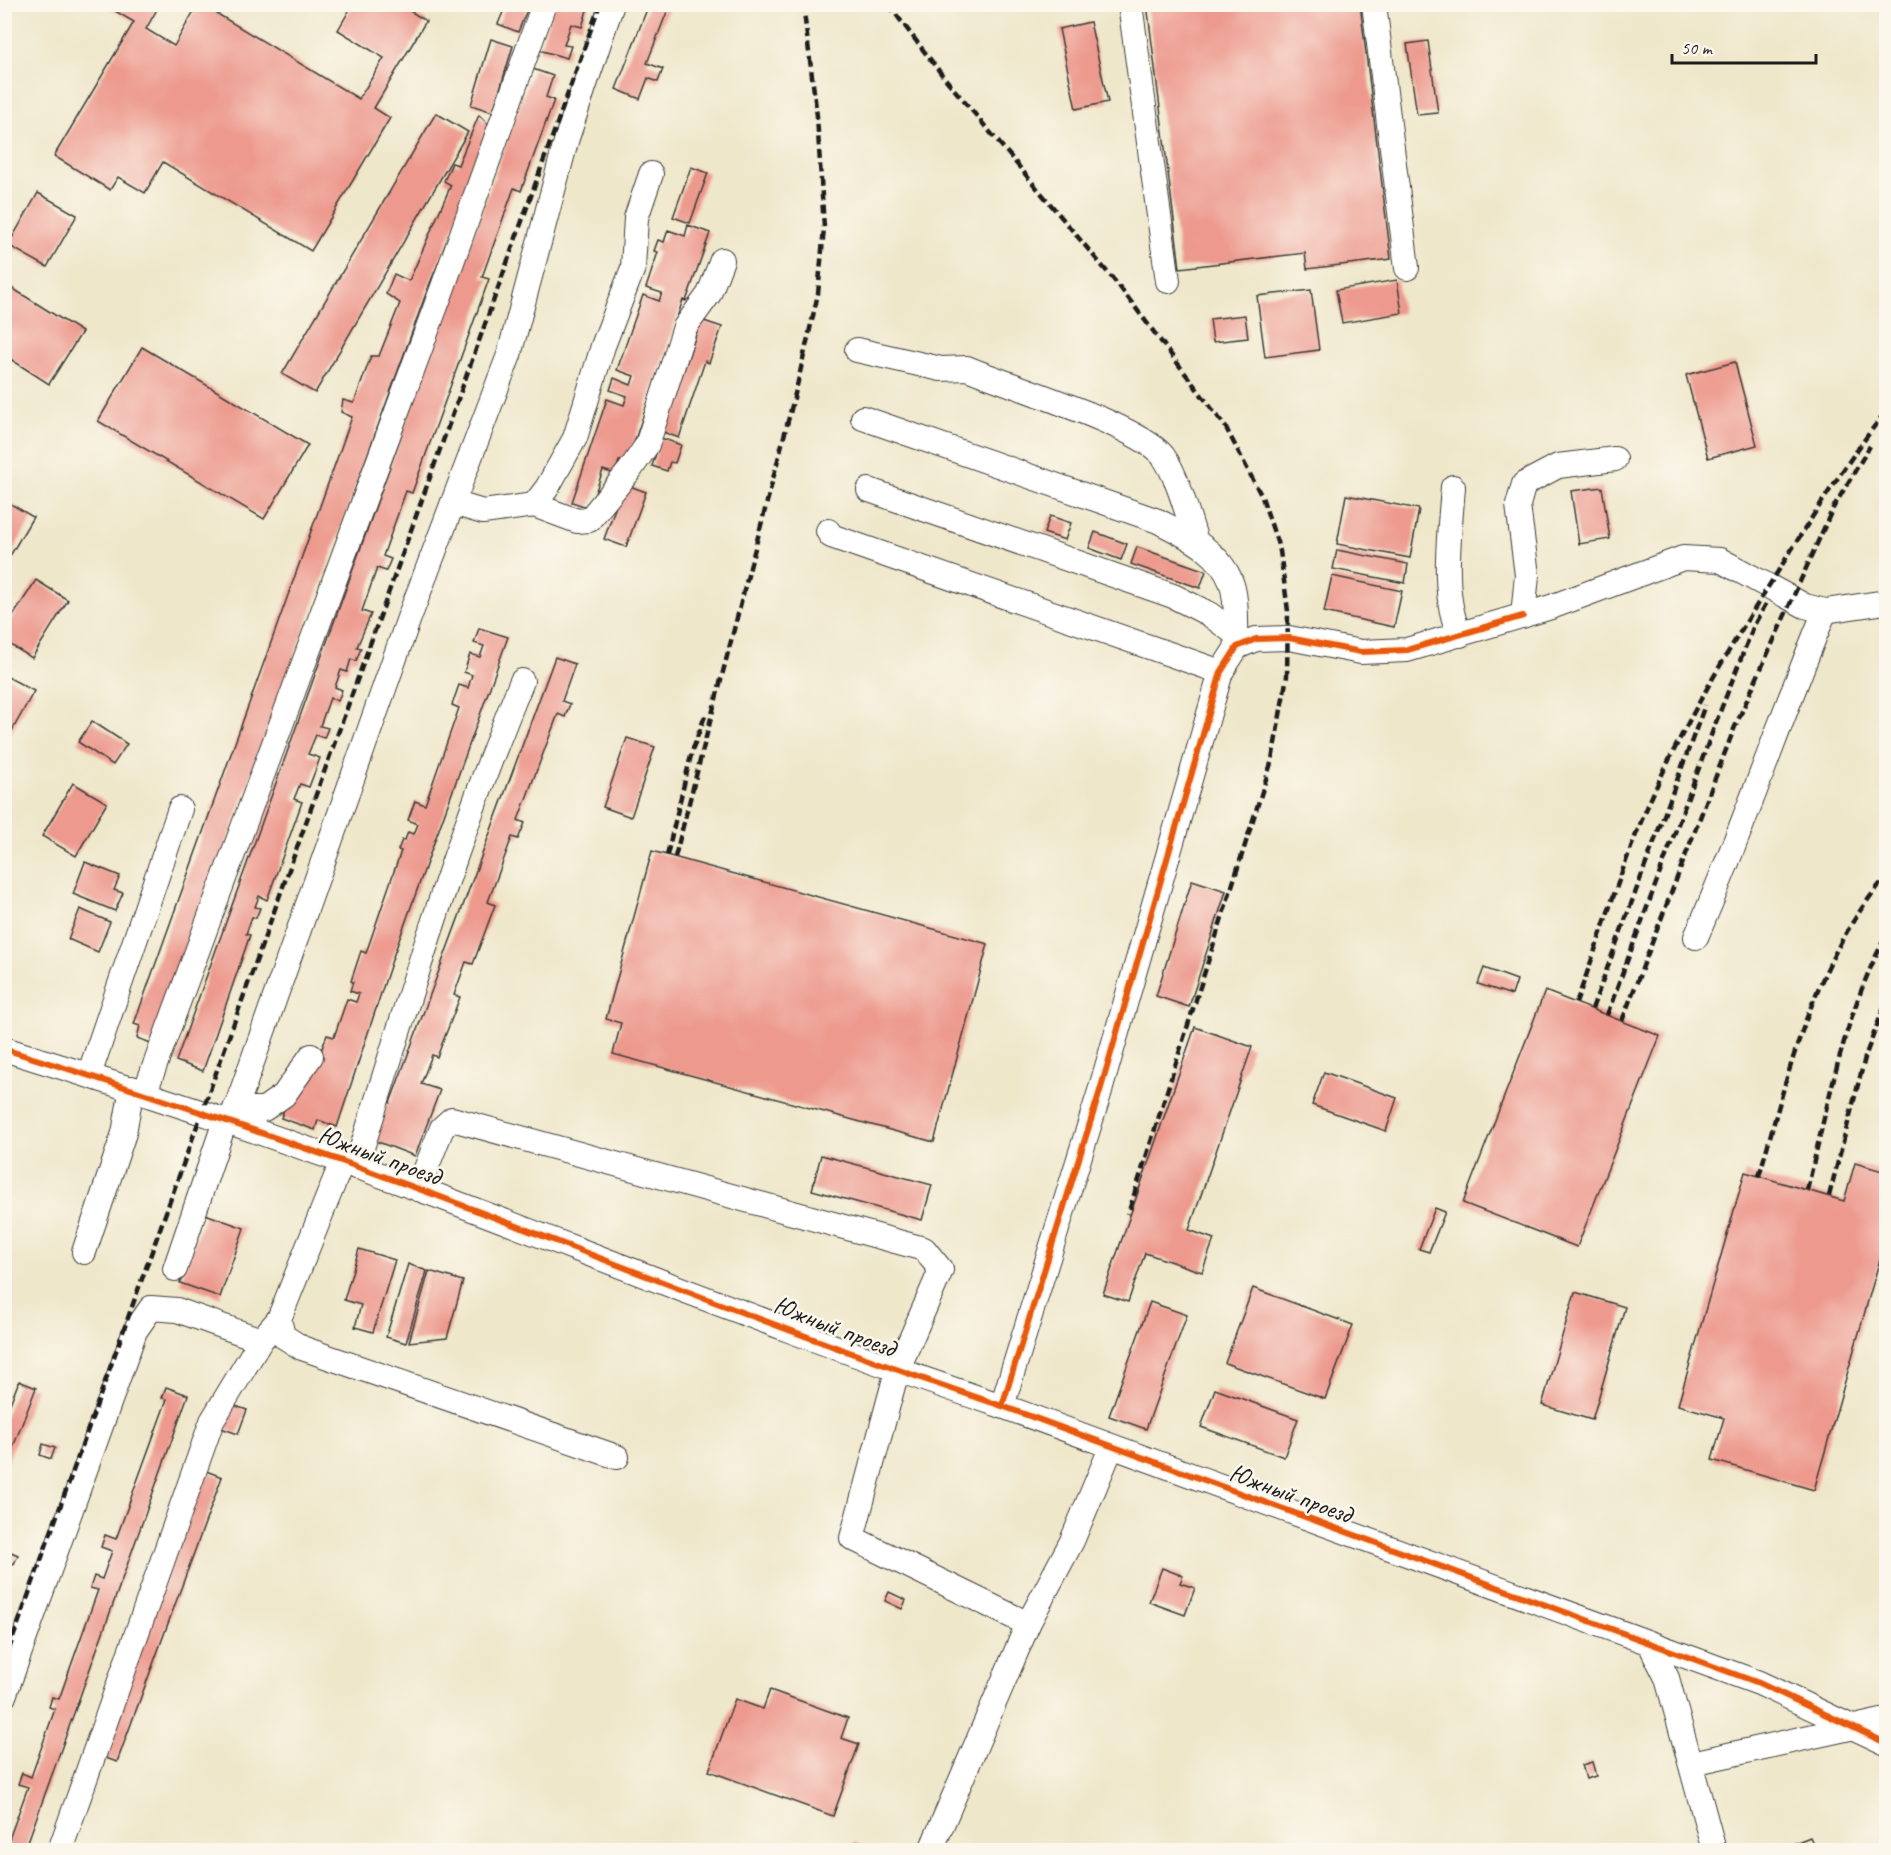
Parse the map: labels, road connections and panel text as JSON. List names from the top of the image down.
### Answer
{
  "streets": {
    "street": ["Южный проезд"]
  },
  "scale_bar": "50 m"
}
